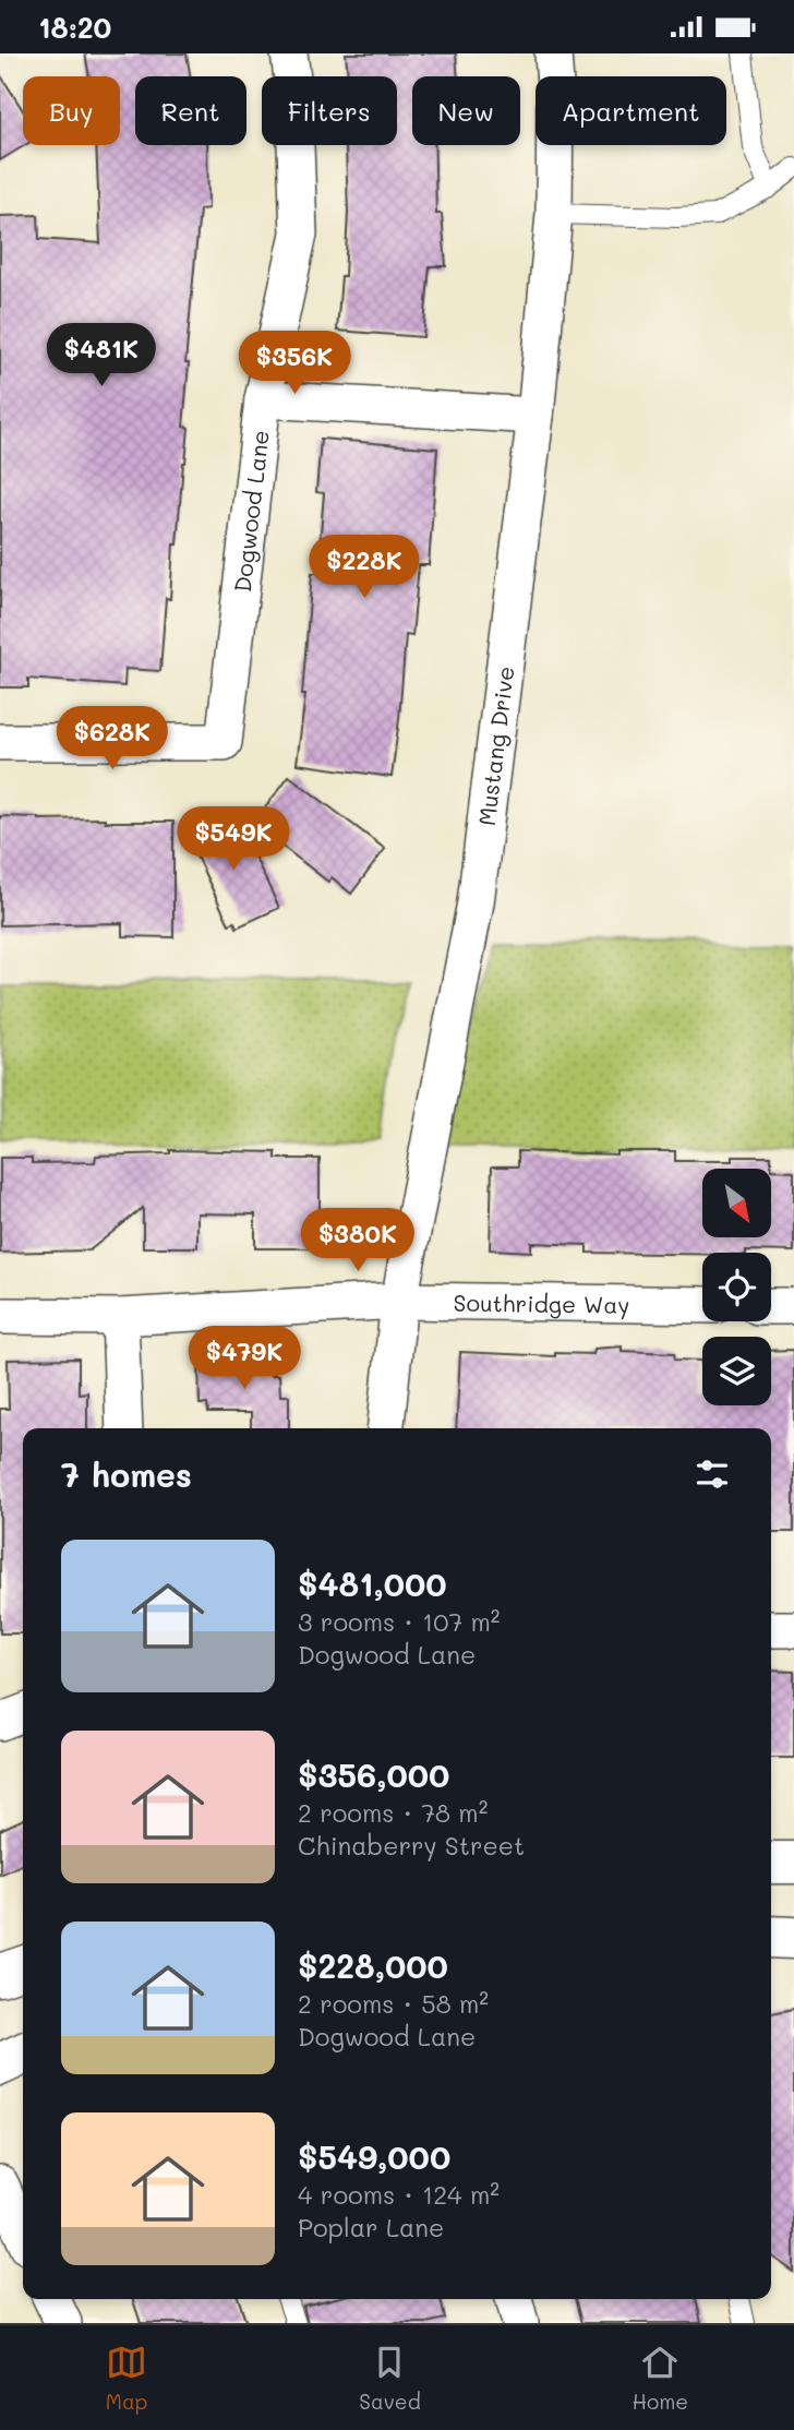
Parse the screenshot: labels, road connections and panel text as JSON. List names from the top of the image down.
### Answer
{
  "streets": {
    "street": ["Dogwood Lane", "Mustang Drive", "Southridge Way"]
  },
  "crossings": [
    ["Mustang Drive", "Southridge Way"]
  ],
  "north": "bottom right",
  "page": {
    "status": "18:20",
    "chip": [
      "Buy",
      "Rent",
      "Filters",
      "New",
      "Apartment"
    ],
    "price": [
      "$481K",
      "$356K",
      "$228K",
      "$628K",
      "$549K",
      "$380K",
      "$479K"
    ],
    "heading": "7 homes",
    "list": [
      {
        "name": "$481,000",
        "note": "3 rooms · 107 m² · Dogwood Lane"
      },
      {
        "name": "$356,000",
        "note": "2 rooms · 78 m² · Chinaberry Street"
      },
      {
        "name": "$228,000",
        "note": "2 rooms · 58 m² · Dogwood Lane"
      },
      {
        "name": "$549,000",
        "note": "4 rooms · 124 m² · Poplar Lane"
      }
    ],
    "tabs": ["Map", "Saved", "Home"]
  }
}
